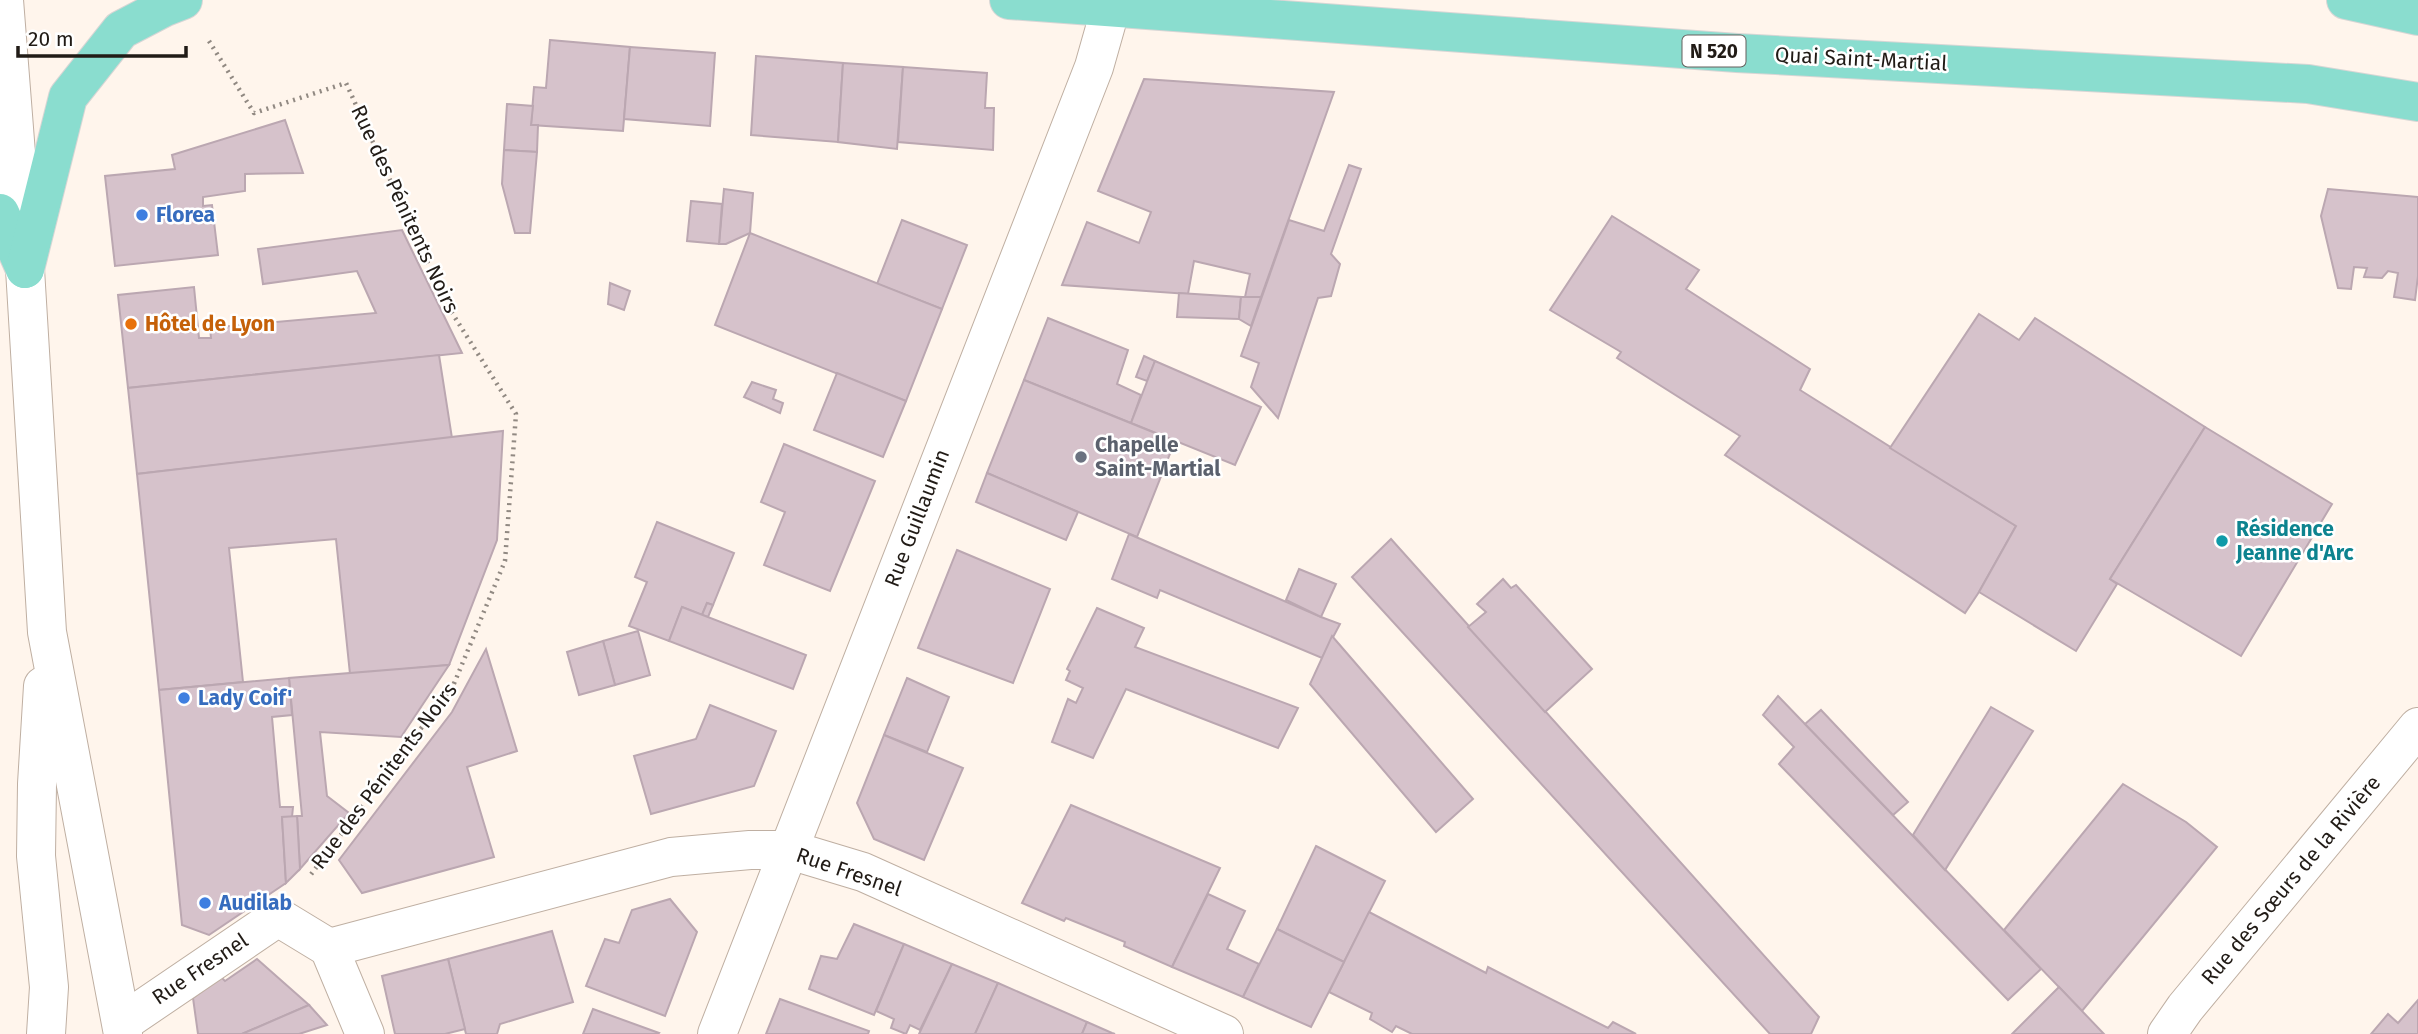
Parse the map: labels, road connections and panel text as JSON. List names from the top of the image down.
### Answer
{
  "streets": {
    "main road": ["N 520", "Quai Saint-Martial"],
    "street": ["Rue Guillaumin", "Rue Fresnel", "Rue des Sœurs de la Rivière"],
    "path": ["Rue des Pénitents Noirs"]
  },
  "crossings": [
    ["Quai Saint-Martial", "Rue Guillaumin"],
    ["Rue des Pénitents Noirs", "Rue Fresnel"],
    ["Rue Guillaumin", "Rue Fresnel"]
  ],
  "places": [
    "Florea",
    "Hôtel de Lyon",
    "Chapelle Saint-Martial",
    "Résidence Jeanne d'Arc",
    "Lady Coif'",
    "Audilab"
  ],
  "scale_bar": "20 m"
}
